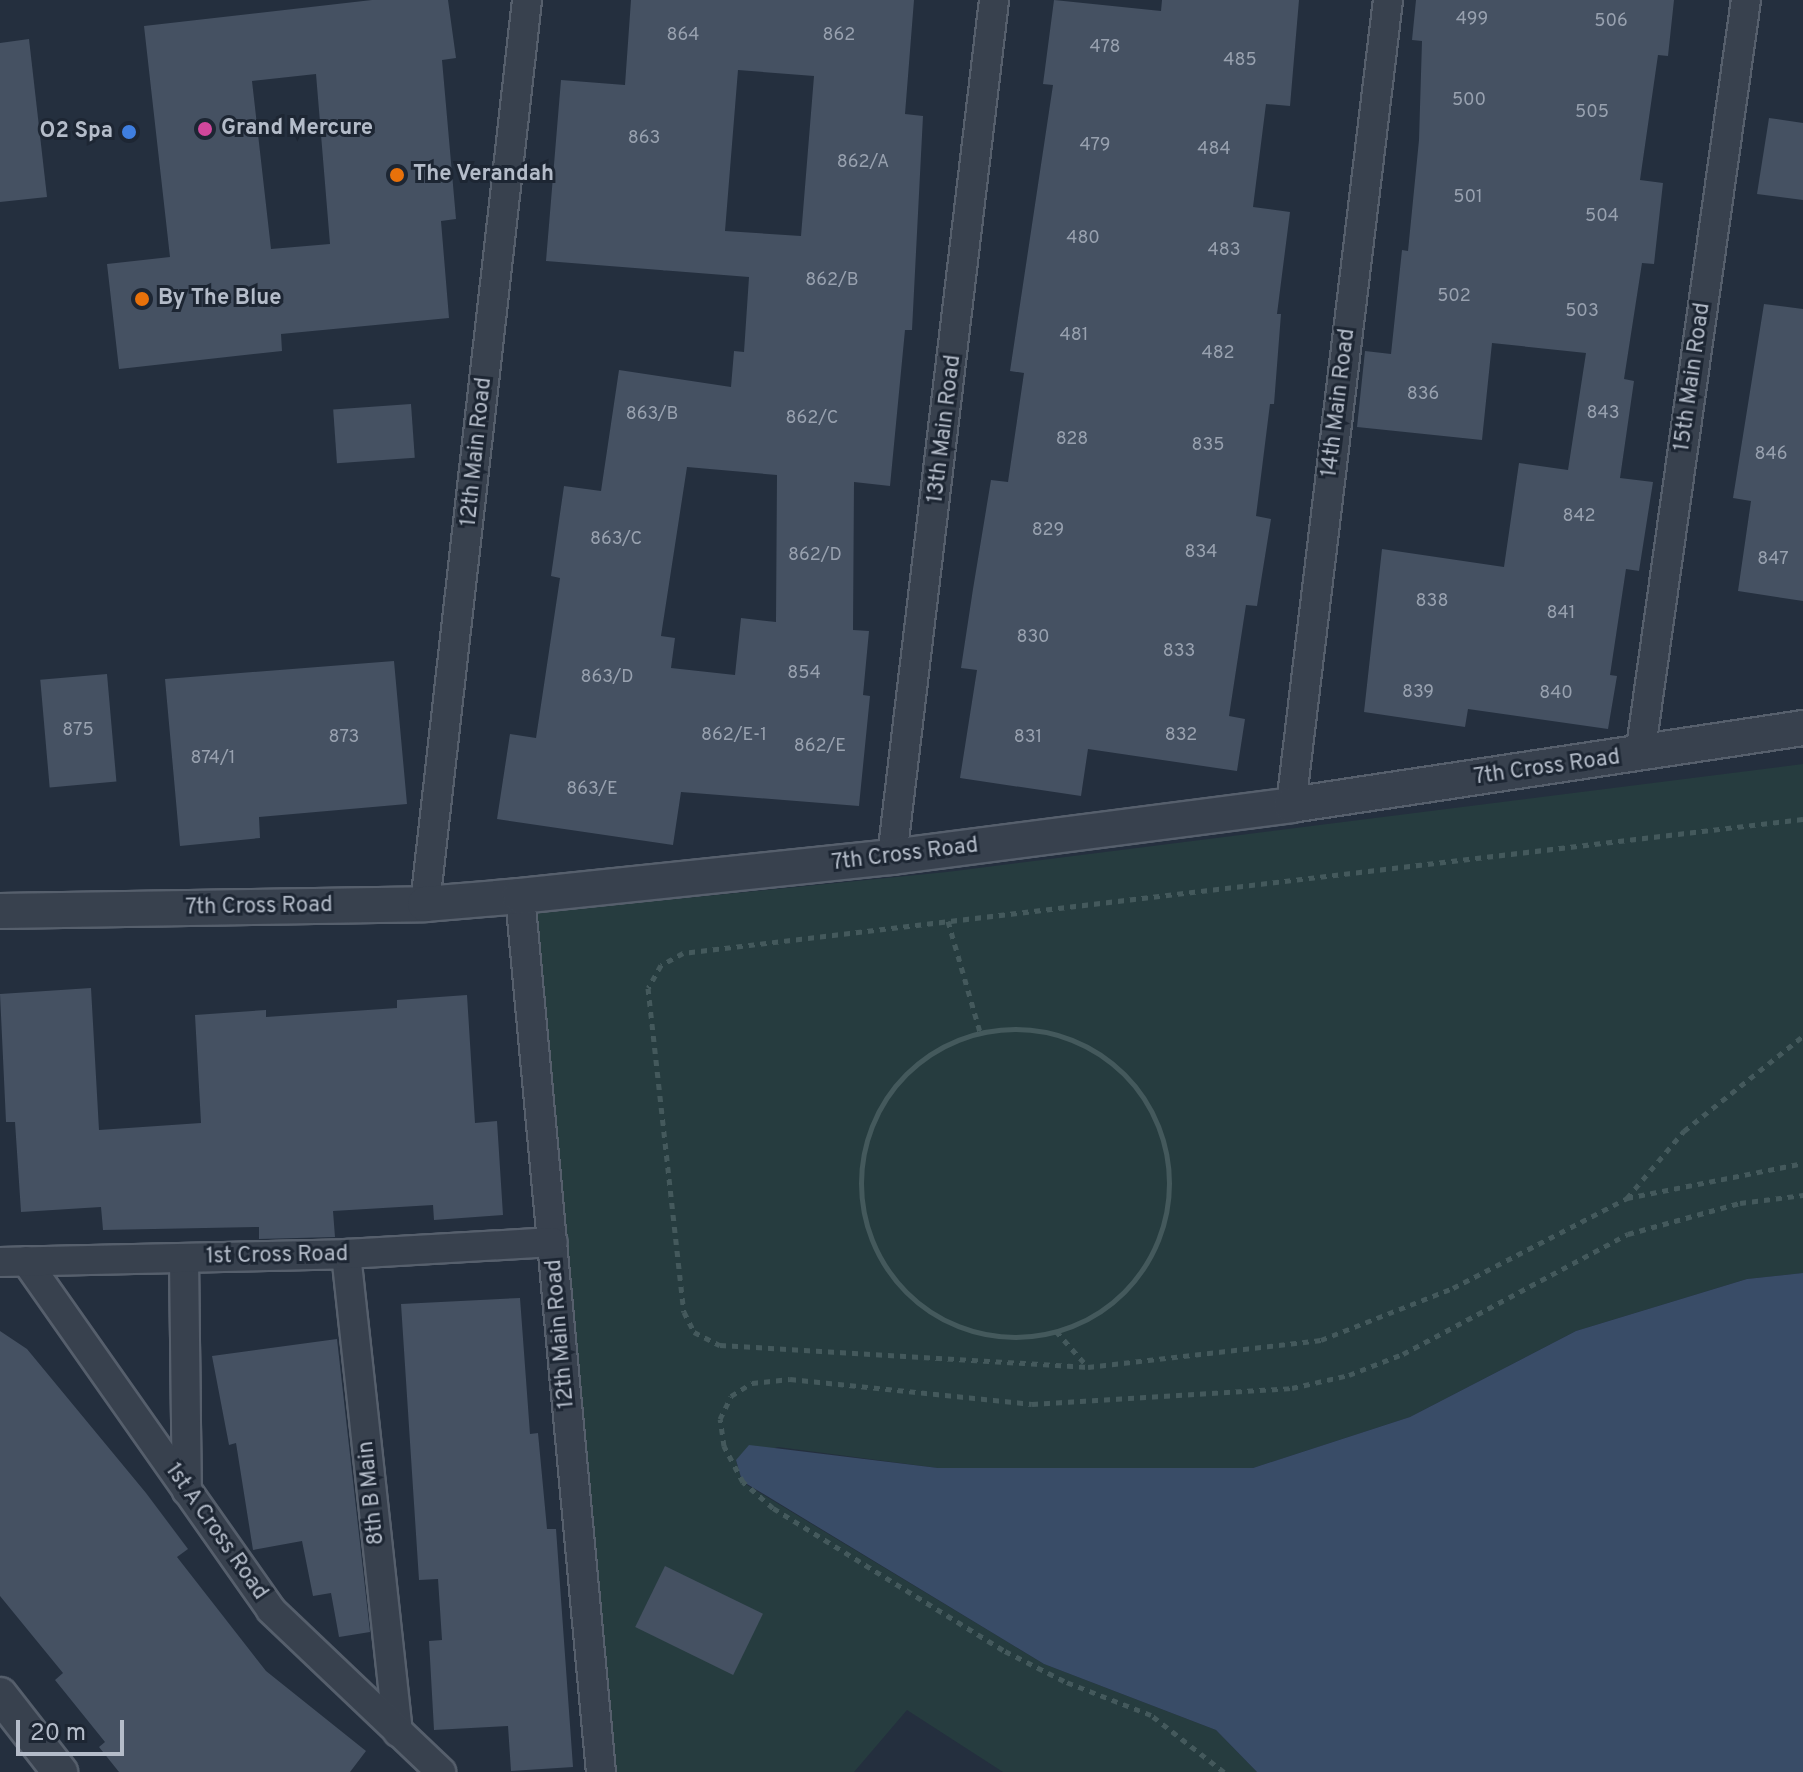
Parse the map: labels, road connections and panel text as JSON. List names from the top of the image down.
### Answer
{
  "streets": {
    "street": [
      "15th Main Road",
      "14th Main Road",
      "13th Main Road",
      "12th Main Road",
      "7th Cross Road",
      "1st Cross Road",
      "8th B Main",
      "1st A Cross Road"
    ]
  },
  "crossings": [
    ["15th Main Road", "7th Cross Road"],
    ["14th Main Road", "7th Cross Road"],
    ["13th Main Road", "7th Cross Road"],
    ["12th Main Road", "7th Cross Road"],
    ["12th Main Road", "1st Cross Road"],
    ["1st Cross Road", "8th B Main"],
    ["1st Cross Road", "1st A Cross Road"],
    ["8th B Main", "1st A Cross Road"]
  ],
  "places": [
    "Grand Mercure",
    "O2 Spa",
    "The Verandah",
    "By The Blue"
  ],
  "house_numbers": [
    "499",
    "506",
    "864",
    "862",
    "478",
    "485",
    "500",
    "505",
    "863",
    "479",
    "484",
    "862/A",
    "501",
    "504",
    "480",
    "483",
    "862/B",
    "502",
    "503",
    "481",
    "482",
    "836",
    "843",
    "863/B",
    "862/C",
    "828",
    "835",
    "846",
    "842",
    "829",
    "863/C",
    "834",
    "862/D",
    "847",
    "838",
    "841",
    "830",
    "833",
    "854",
    "863/D",
    "839",
    "840",
    "875",
    "862/E-1",
    "832",
    "873",
    "831",
    "862/E",
    "874/1",
    "863/E"
  ],
  "scale_bar": "20 m"
}
